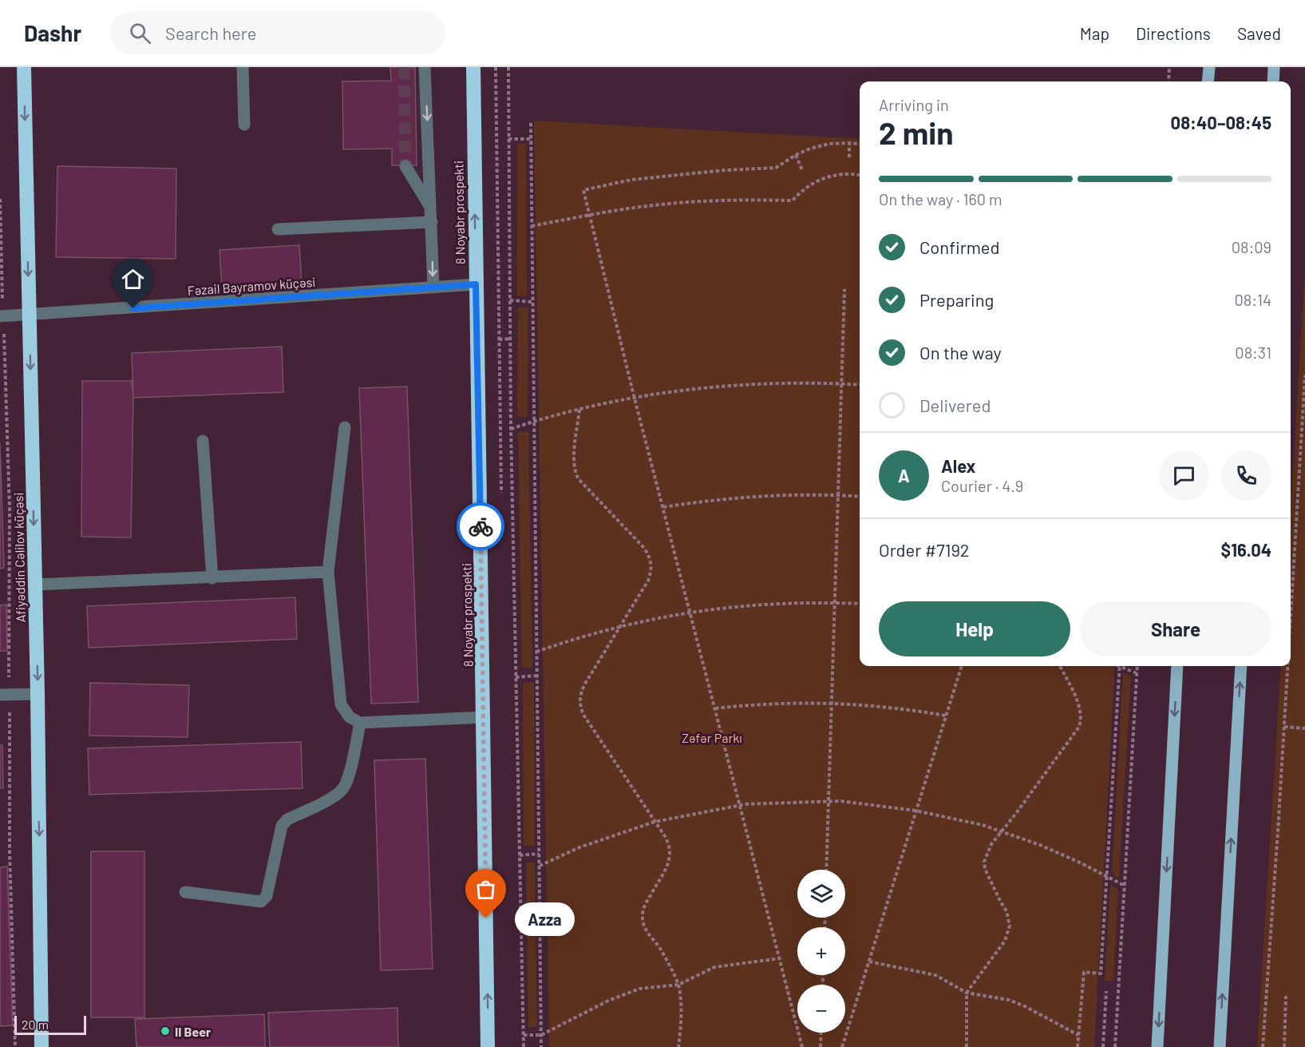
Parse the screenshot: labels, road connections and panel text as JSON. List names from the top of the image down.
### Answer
{
  "streets": {
    "highway": ["8 Noyabr prospekti", "Afiyəddin Cəlilov küçəsi"],
    "street": ["Fəzail Bayramov küçəsi"]
  },
  "crossings": [
    ["8 Noyabr prospekti", "Fəzail Bayramov küçəsi"],
    ["Fəzail Bayramov küçəsi", "Afiyəddin Cəlilov küçəsi"]
  ],
  "one_way": ["8 Noyabr prospekti", "Afiyəddin Cəlilov küçəsi"],
  "parks": ["Zəfər Parkı"],
  "places": ["Azza", "II Beer"],
  "scale_bar": "20 m",
  "page": {
    "header": "Dashr",
    "search": "Search here",
    "nav": ["Map", "Directions", "Saved"],
    "heading": ["2 min", "Arriving in", "08:40–08:45"],
    "panel": [
      "Alex",
      "Courier · 4.9",
      "Order #7192",
      "$16.04"
    ],
    "bar": "On the way · 160 m",
    "list": [
      ["Confirmed", "08:09"],
      ["Preparing", "08:14"],
      ["On the way", "08:31"],
      "Delivered"
    ],
    "round": "A",
    "buttons": ["Help", "Share"],
    "map_buttons": ["+", "−"],
    "bubble": "Azza",
    "scale": "20 m"
  }
}
